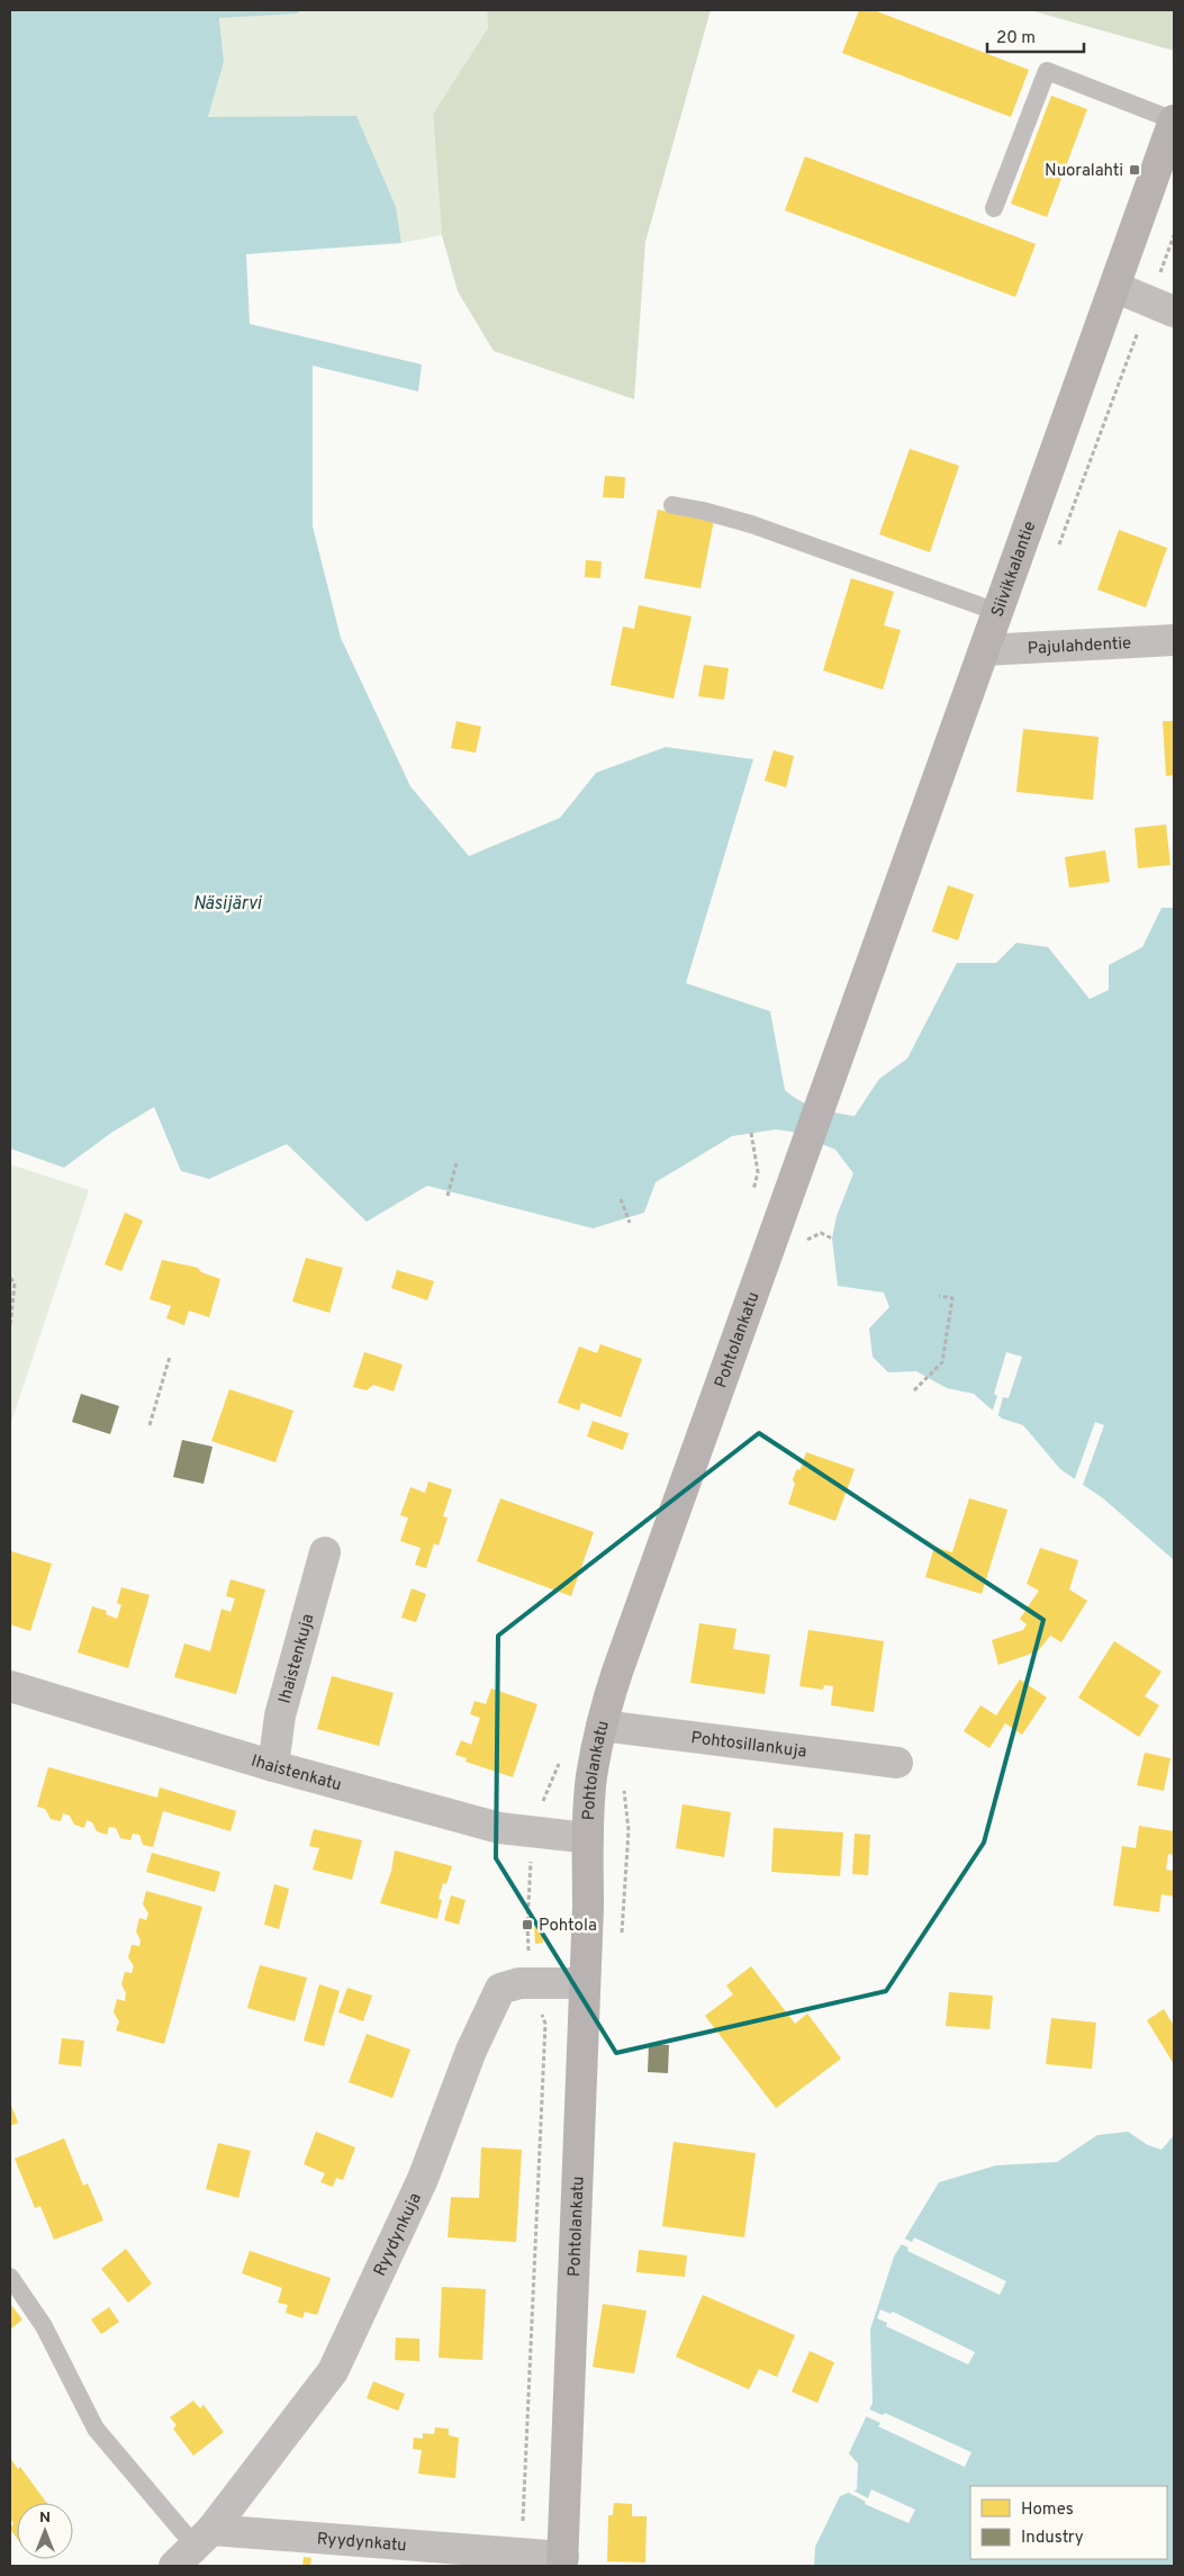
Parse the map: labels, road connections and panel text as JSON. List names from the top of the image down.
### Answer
{
  "streets": {
    "main road": ["Siivikkalantie", "Pohtolankatu"],
    "street": [
      "Pajulahdentie",
      "Ihaistenkuja",
      "Pohtosillankuja",
      "Ihaistenkatu",
      "Ryydynkuja",
      "Ryydynkatu"
    ]
  },
  "crossings": [
    ["Siivikkalantie", "Pajulahdentie"],
    ["Siivikkalantie", "Pohtolankatu"],
    ["Pohtolankatu", "Pohtosillankuja"],
    ["Pohtolankatu", "Ihaistenkatu"],
    ["Pohtolankatu", "Ryydynkuja"],
    ["Pohtolankatu", "Ryydynkatu"],
    ["Ihaistenkuja", "Ihaistenkatu"],
    ["Ryydynkuja", "Ryydynkatu"]
  ],
  "water": ["Näsijärvi"],
  "places": {
    "transit": ["Nuoralahti", "Pohtola"]
  },
  "legend": ["Homes", "Industry"],
  "scale_bar": "20 m",
  "north": "top"
}
